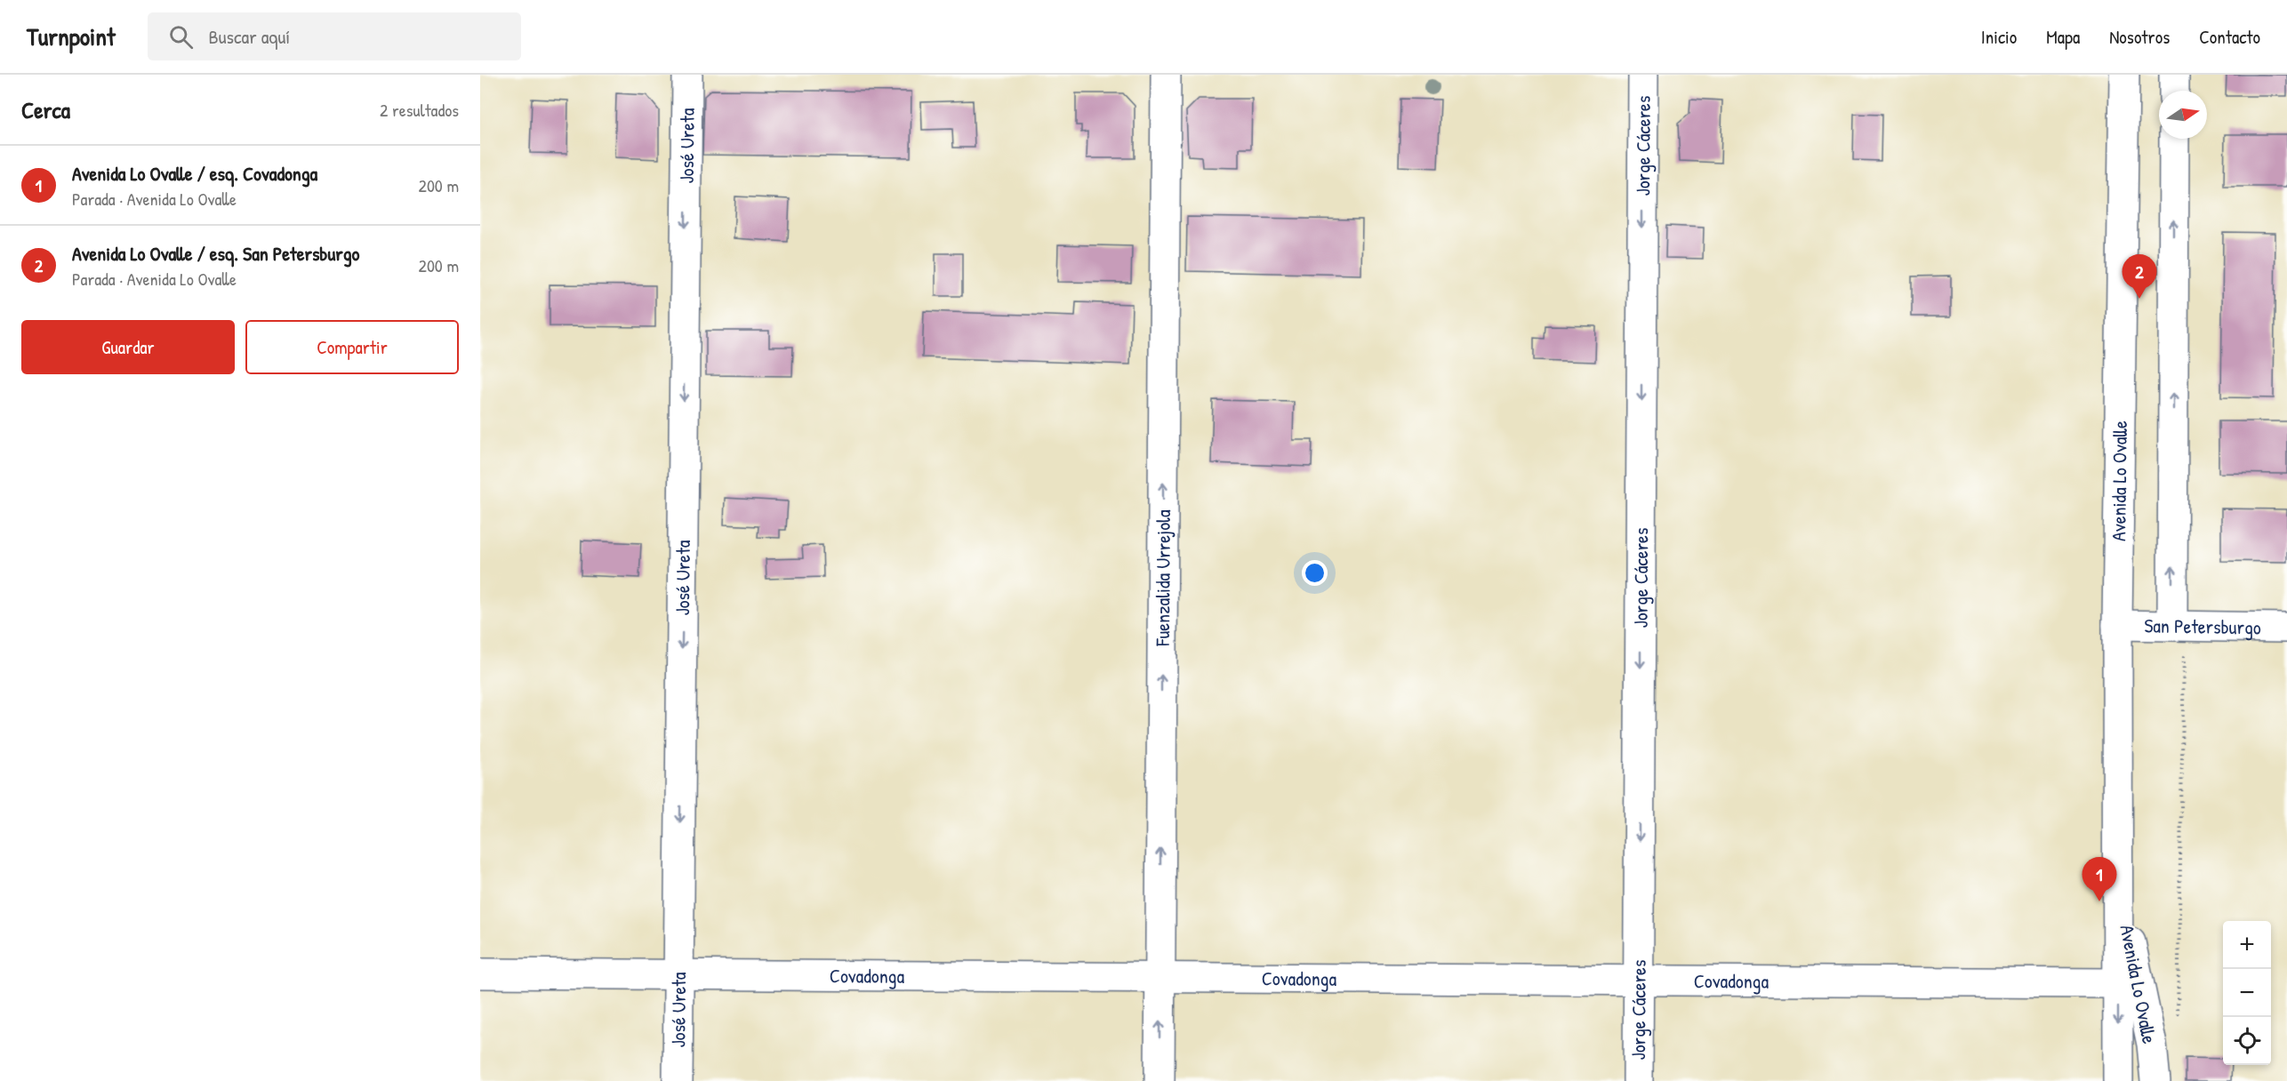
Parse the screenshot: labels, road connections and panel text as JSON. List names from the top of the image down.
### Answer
{
  "streets": {
    "street": [
      "José Ureta",
      "Jorge Cáceres",
      "Avenida Lo Ovalle",
      "Fuenzalida Urrejola",
      "San Petersburgo",
      "Covadonga"
    ]
  },
  "crossings": [
    ["José Ureta", "Covadonga"],
    ["Jorge Cáceres", "Covadonga"],
    ["Avenida Lo Ovalle", "San Petersburgo"],
    ["Avenida Lo Ovalle", "Covadonga"],
    ["Fuenzalida Urrejola", "Covadonga"]
  ],
  "one_way": ["José Ureta", "Jorge Cáceres", "Fuenzalida Urrejola"],
  "north": "right",
  "page": {
    "header": "Turnpoint",
    "search": "Buscar aquí",
    "nav": [
      "Inicio",
      "Mapa",
      "Nosotros",
      "Contacto"
    ],
    "heading": ["Cerca", "2 resultados"],
    "list": [
      {
        "mark": "1",
        "name": "Avenida Lo Ovalle / esq. Covadonga",
        "note": "Parada · Avenida Lo Ovalle",
        "value": "200 m"
      },
      {
        "mark": "2",
        "name": "Avenida Lo Ovalle / esq. San Petersburgo",
        "note": "Parada · Avenida Lo Ovalle",
        "value": "200 m"
      }
    ],
    "pins": ["2", "1"],
    "buttons": ["Guardar", "Compartir"],
    "map_buttons": ["+", "−"]
  }
}
